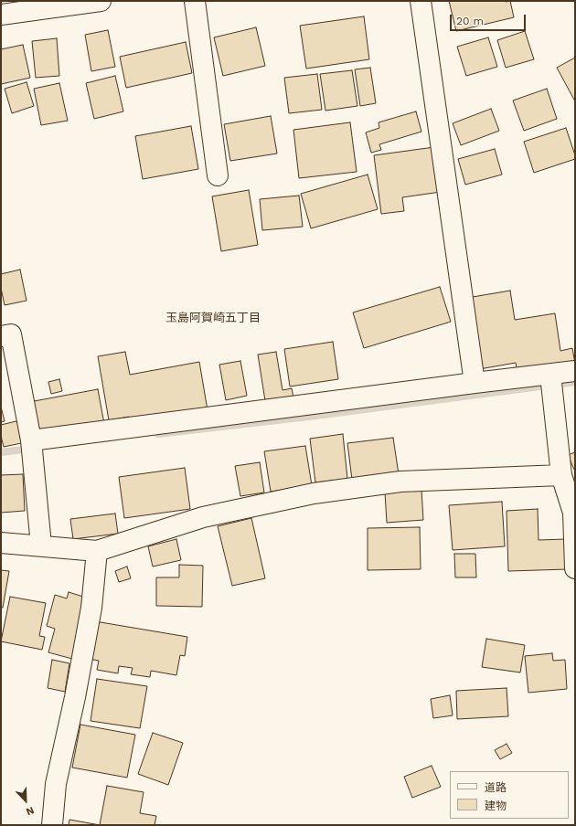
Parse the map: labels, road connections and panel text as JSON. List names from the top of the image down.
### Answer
{
  "districts": ["玉島阿賀崎五丁目"],
  "legend": ["道路", "建物"],
  "scale_bar": "20 m",
  "north": "bottom right"
}
